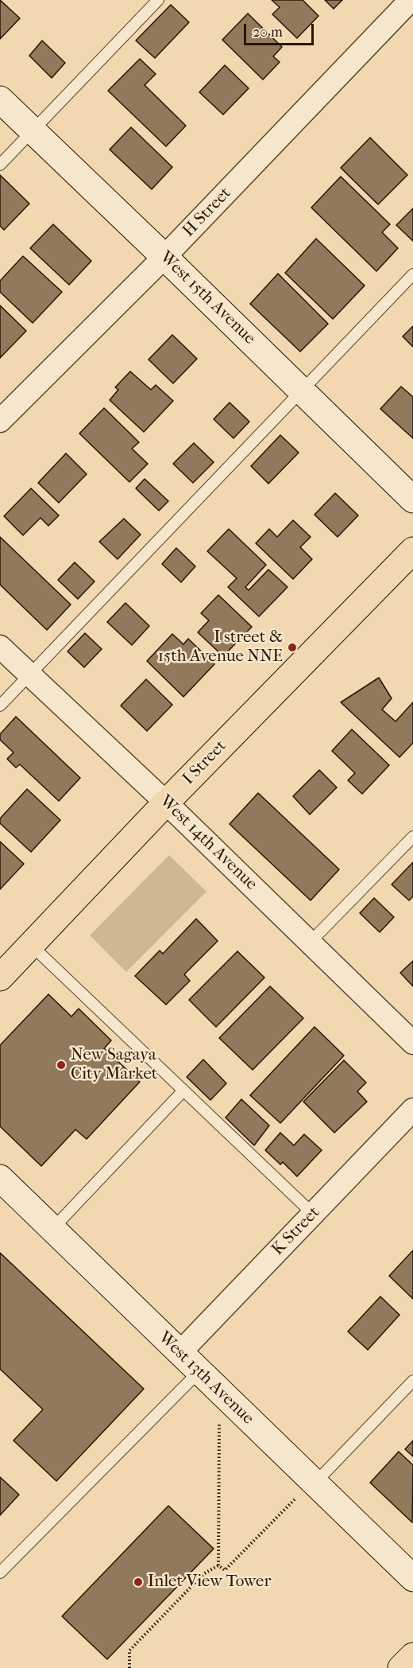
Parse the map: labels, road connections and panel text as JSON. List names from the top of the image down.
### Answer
{
  "streets": {
    "main road": ["I Street"],
    "street": [
      "H Street",
      "West 15th Avenue",
      "West 14th Avenue",
      "K Street",
      "West 13th Avenue"
    ]
  },
  "crossings": [
    ["H Street", "West 15th Avenue"],
    ["I Street", "West 14th Avenue"],
    ["K Street", "West 13th Avenue"]
  ],
  "places": ["I street & 15th Avenue NNE", "New Sagaya City Market", "Inlet View Tower"],
  "scale_bar": "20 m"
}
